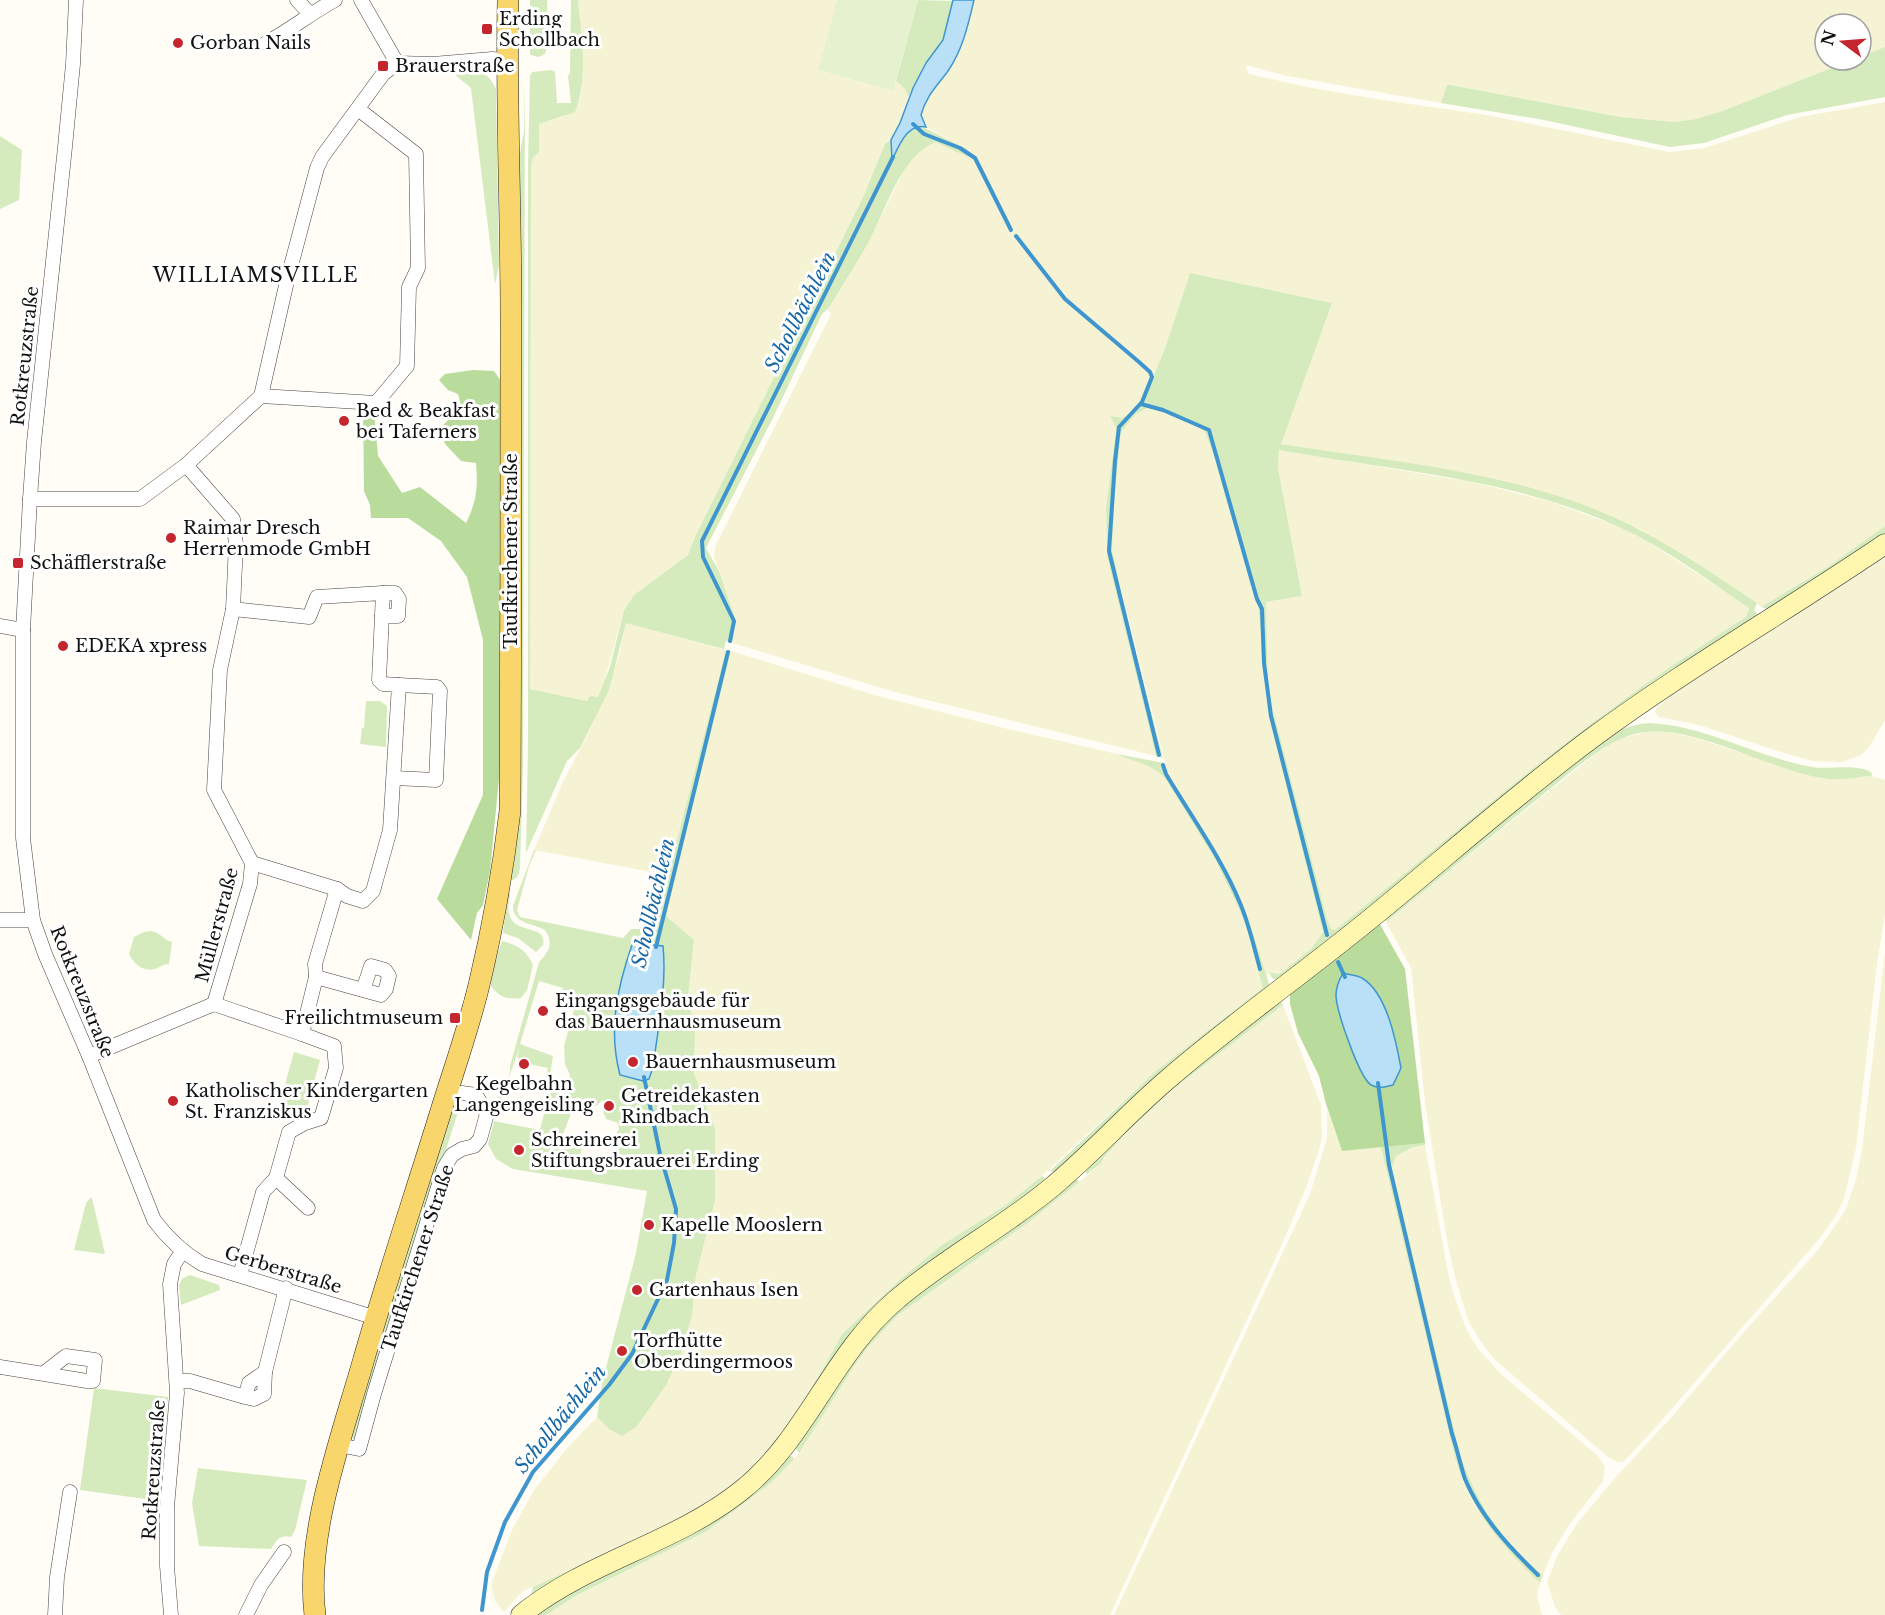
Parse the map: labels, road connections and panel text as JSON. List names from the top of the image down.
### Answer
{
  "streets": {
    "main road": ["Taufkirchener Straße"],
    "street": ["Rotkreuzstraße", "Müllerstraße", "Gerberstraße"]
  },
  "crossings": [
    ["Rotkreuzstraße", "Müllerstraße"],
    ["Rotkreuzstraße", "Gerberstraße"],
    ["Taufkirchener Straße", "Gerberstraße"]
  ],
  "districts": ["WILLIAMSVILLE"],
  "water": ["Schollbächlein"],
  "places": {
    "transit": [
      "Erding Schollbach",
      "Brauerstraße",
      "Schäfflerstraße",
      "Freilichtmuseum"
    ],
    "other": [
      "Gorban Nails",
      "Bed & Beakfast bei Taferners",
      "Raimar Dresch Herrenmode GmbH",
      "EDEKA xpress",
      "Eingangsgebäude für das Bauernhausmuseum",
      "Bauernhausmuseum",
      "Kegelbahn Langengeisling",
      "Katholischer Kindergarten St. Franziskus",
      "Getreidekasten Rindbach",
      "Schreinerei Stiftungsbrauerei Erding",
      "Kapelle Mooslern",
      "Gartenhaus Isen",
      "Torfhütte Oberdingermoos"
    ]
  },
  "north": "left"
}
